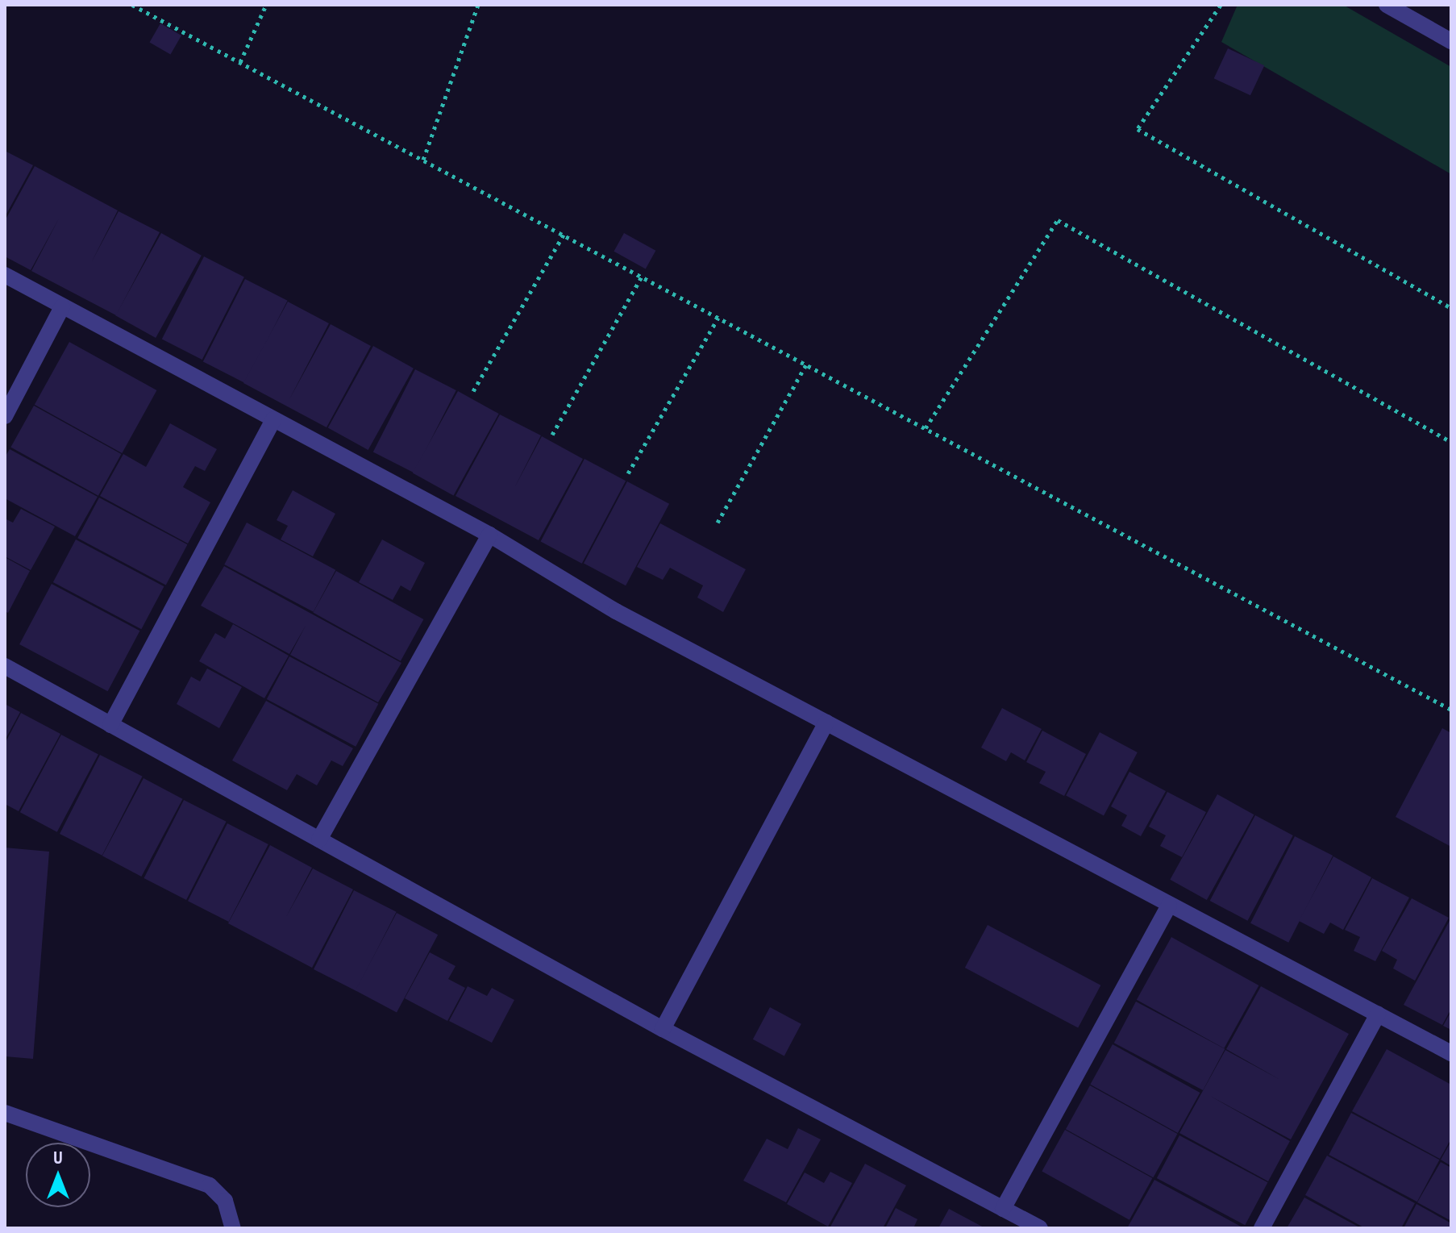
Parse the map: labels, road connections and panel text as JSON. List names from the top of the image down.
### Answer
{
  "north": "top"
}
